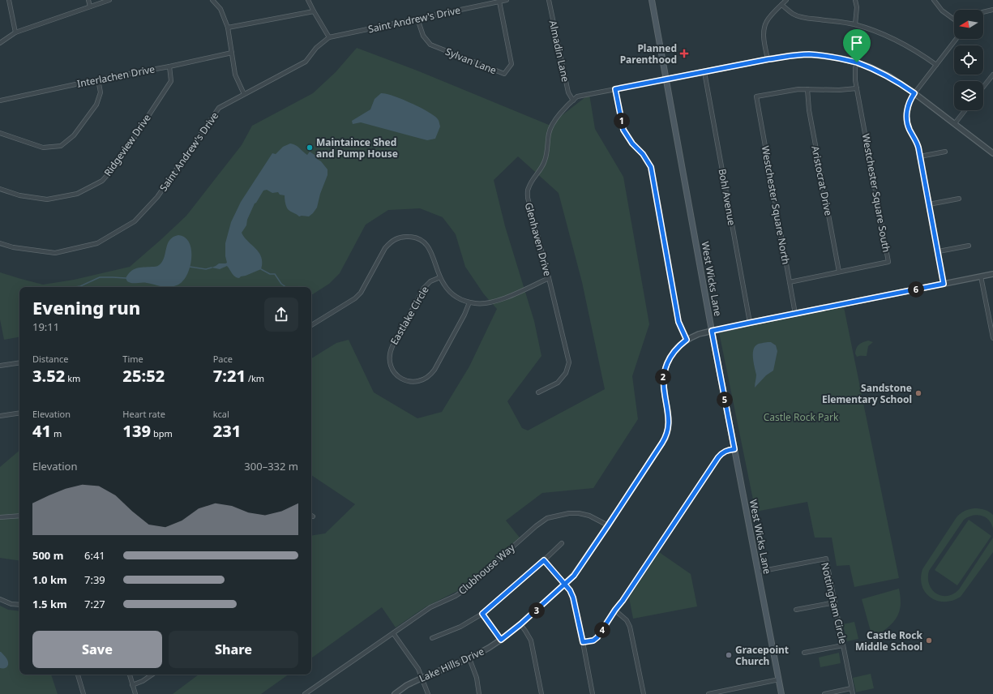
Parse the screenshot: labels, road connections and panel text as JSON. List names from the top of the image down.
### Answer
{
  "streets": {
    "main road": ["West Wicks Lane"],
    "street": [
      "Saint Andrew's Drive",
      "Almadin Lane",
      "Sylvan Lane",
      "Interlachen Drive",
      "Ridgeview Drive",
      "Aristocrat Drive",
      "Westchester Square South",
      "Bohl Avenue",
      "Westchester Square North",
      "Glenhaven Drive",
      "Eastlake Circle",
      "Clubhouse Way",
      "Nottingham Circle",
      "Lake Hills Drive"
    ]
  },
  "crossings": [
    ["Saint Andrew's Drive", "Sylvan Lane"],
    ["Almadin Lane", "Glenhaven Drive"],
    ["Interlachen Drive", "Ridgeview Drive"],
    ["Aristocrat Drive", "Westchester Square South"],
    ["Aristocrat Drive", "Westchester Square North"],
    ["Westchester Square South", "Westchester Square North"],
    ["Bohl Avenue", "Lake Hills Drive"],
    ["Westchester Square North", "Lake Hills Drive"],
    ["Glenhaven Drive", "West Wicks Lane"],
    ["West Wicks Lane", "Nottingham Circle"],
    ["West Wicks Lane", "Lake Hills Drive"],
    ["Clubhouse Way", "Lake Hills Drive"]
  ],
  "parks": ["Castle Rock Park"],
  "places": {
    "health": ["Planned Parenthood"],
    "other": [
      "Maintaince Shed and Pump House",
      "Sandstone Elementary School",
      "Castle Rock Middle School",
      "Gracepoint Church"
    ]
  },
  "north": "left",
  "page": {
    "pins": [
      "1",
      "6",
      "2",
      "5",
      "3",
      "4"
    ],
    "heading": ["Evening run", "19:11"],
    "stats": [
      ["Distance", "3.52 km"],
      ["Time", "25:52"],
      ["Pace", "7:21 /km"],
      ["Elevation", "41 m"],
      ["Heart rate", "139 bpm"],
      ["kcal", "231"]
    ],
    "chart": ["Elevation", "300–332 m"],
    "list": [
      {
        "name": "500 m",
        "note": "6:41"
      },
      {
        "name": "1.0 km",
        "note": "7:39"
      },
      {
        "name": "1.5 km",
        "note": "7:27"
      }
    ],
    "buttons": ["Save", "Share"]
  }
}
